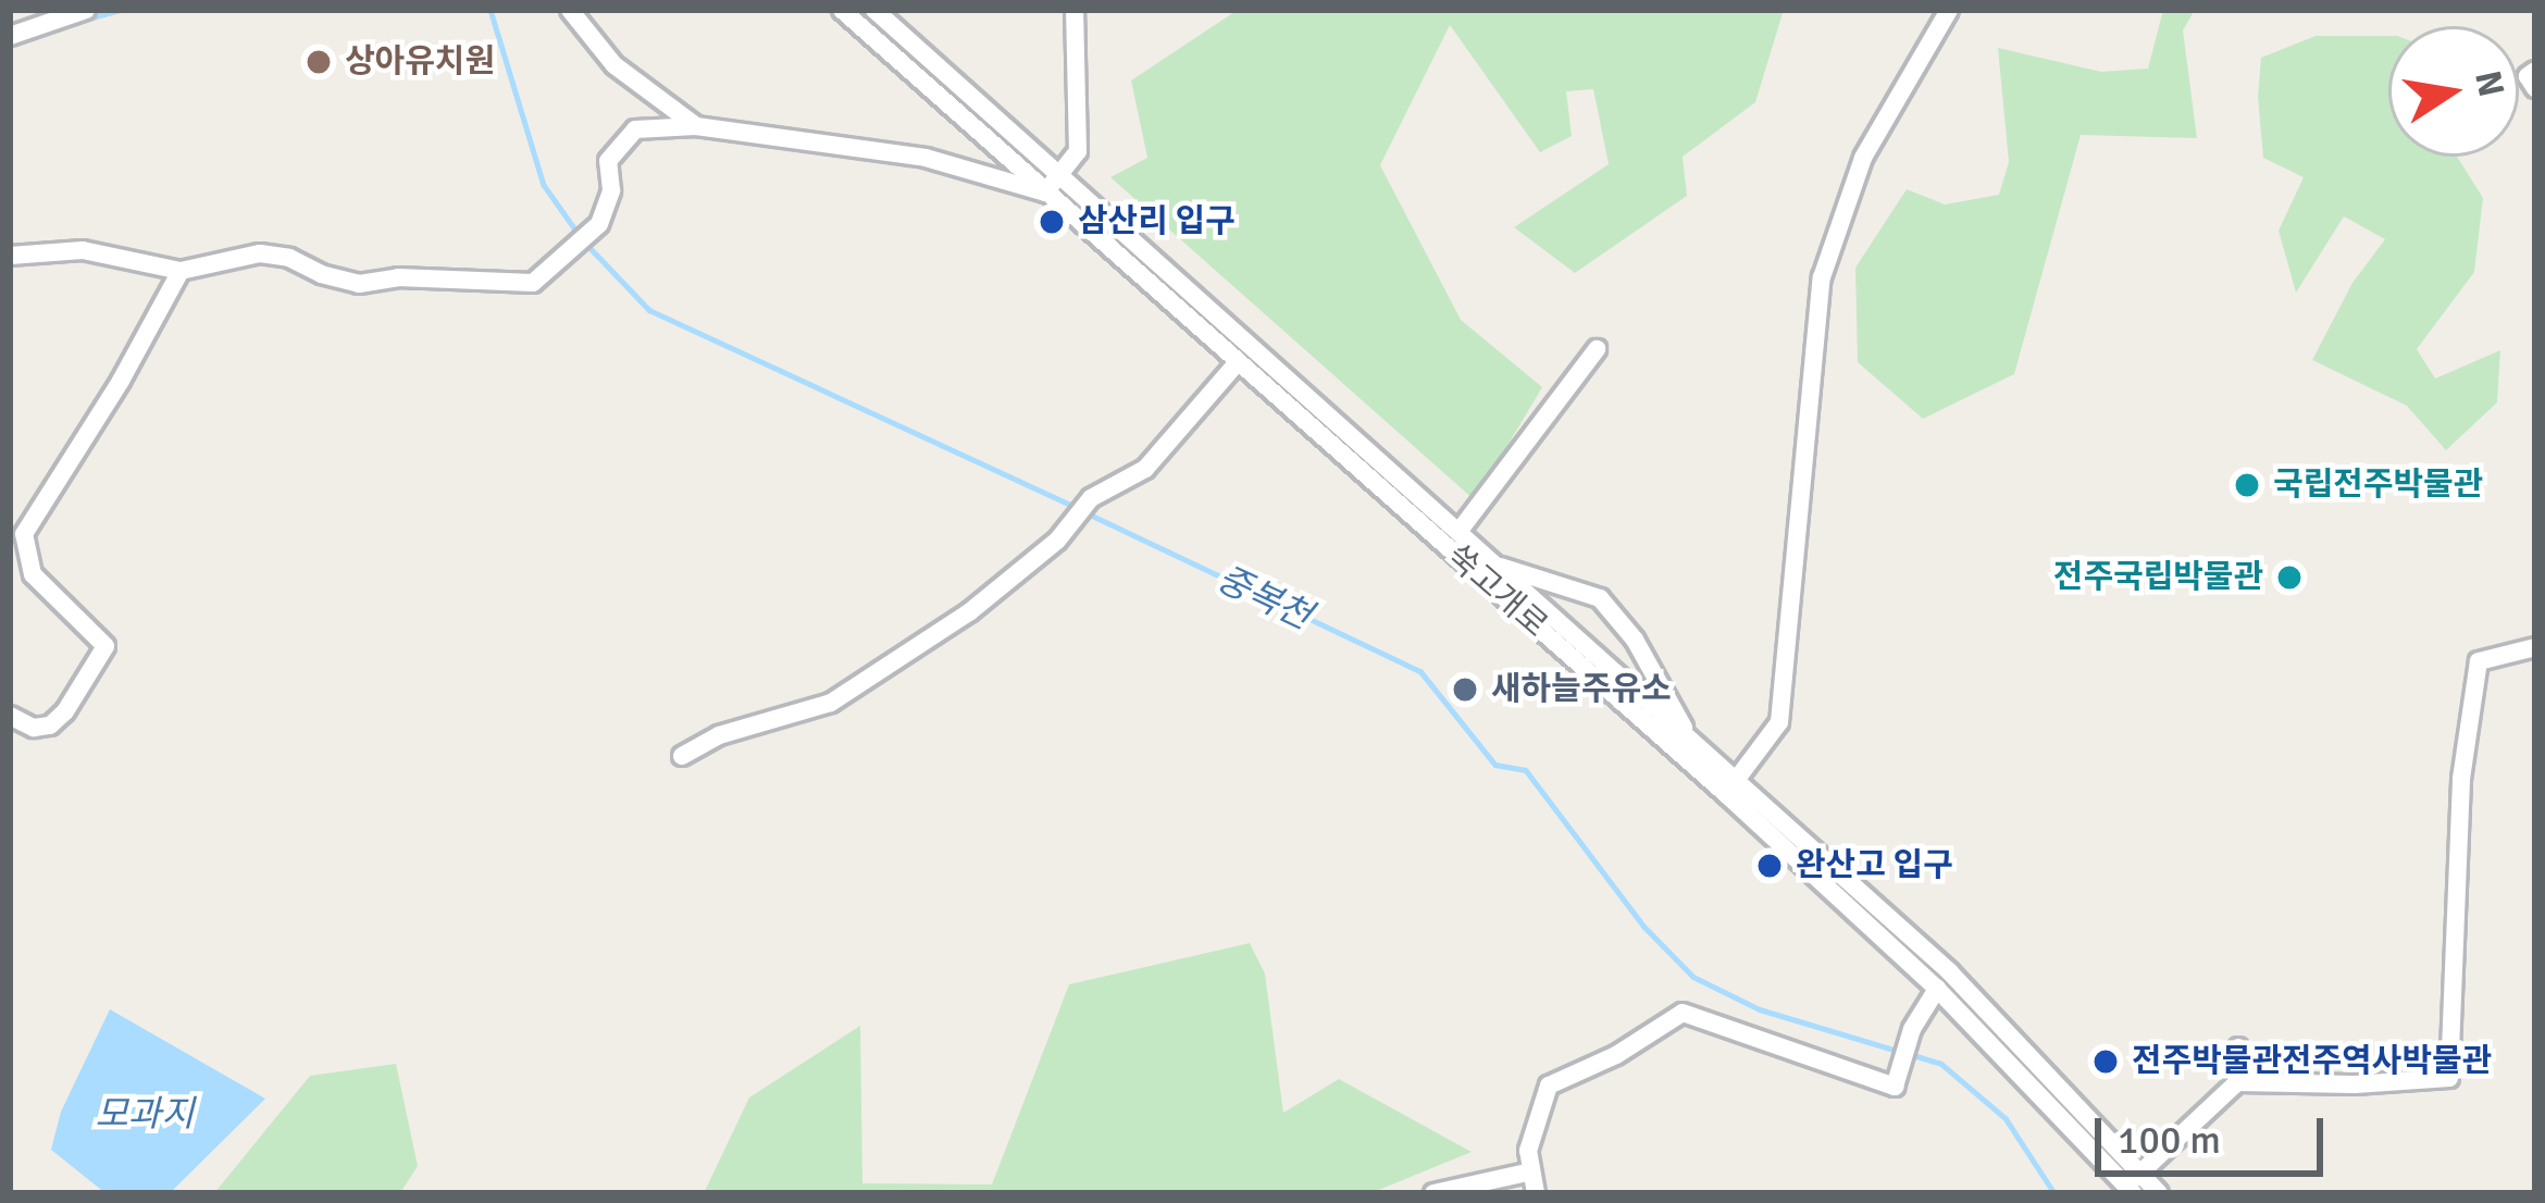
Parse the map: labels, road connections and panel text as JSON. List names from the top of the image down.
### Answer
{
  "streets": {
    "street": ["쑥고개로"]
  },
  "water": ["중복천", "모과지"],
  "places": [
    "상아유치원",
    "삼산리 입구",
    "국립전주박물관",
    "전주국립박물관",
    "새하늘주유소",
    "완산고 입구",
    "전주박물관전주역사박물관"
  ],
  "scale_bar": "100 m",
  "north": "right"
}
